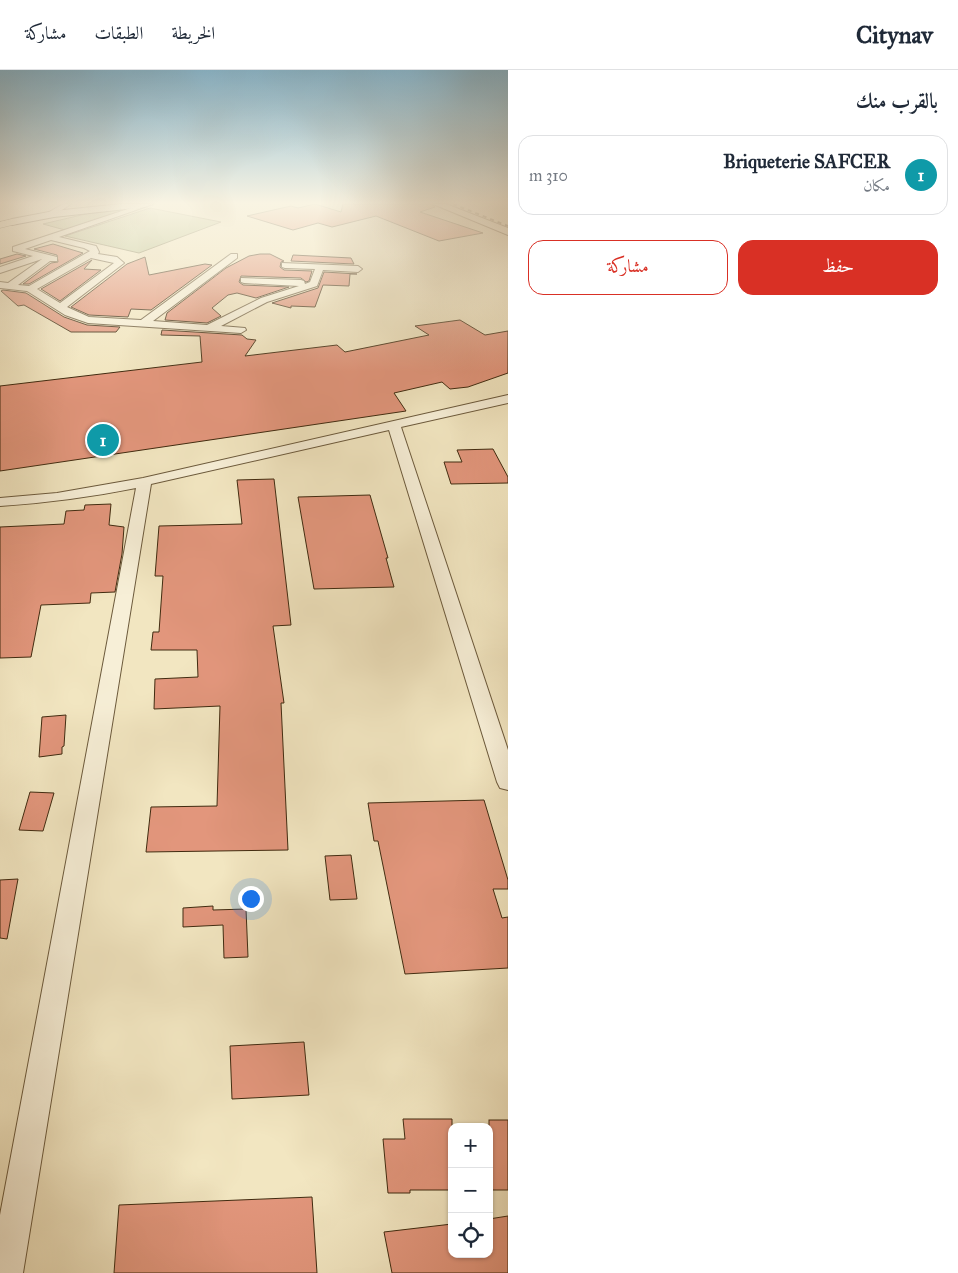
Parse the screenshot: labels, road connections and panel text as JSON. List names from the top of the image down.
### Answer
{
  "page": {
    "header": "Citynav",
    "nav": ["الخريطة", "الطبقات", "مشاركة"],
    "heading": "بالقرب منك",
    "list": [
      {
        "mark": "1",
        "name": "Briqueterie SAFCER",
        "note": "مكان",
        "value": "310 m"
      }
    ],
    "buttons": ["حفظ", "مشاركة"],
    "pins": "1",
    "map_buttons": ["+", "−"]
  }
}
